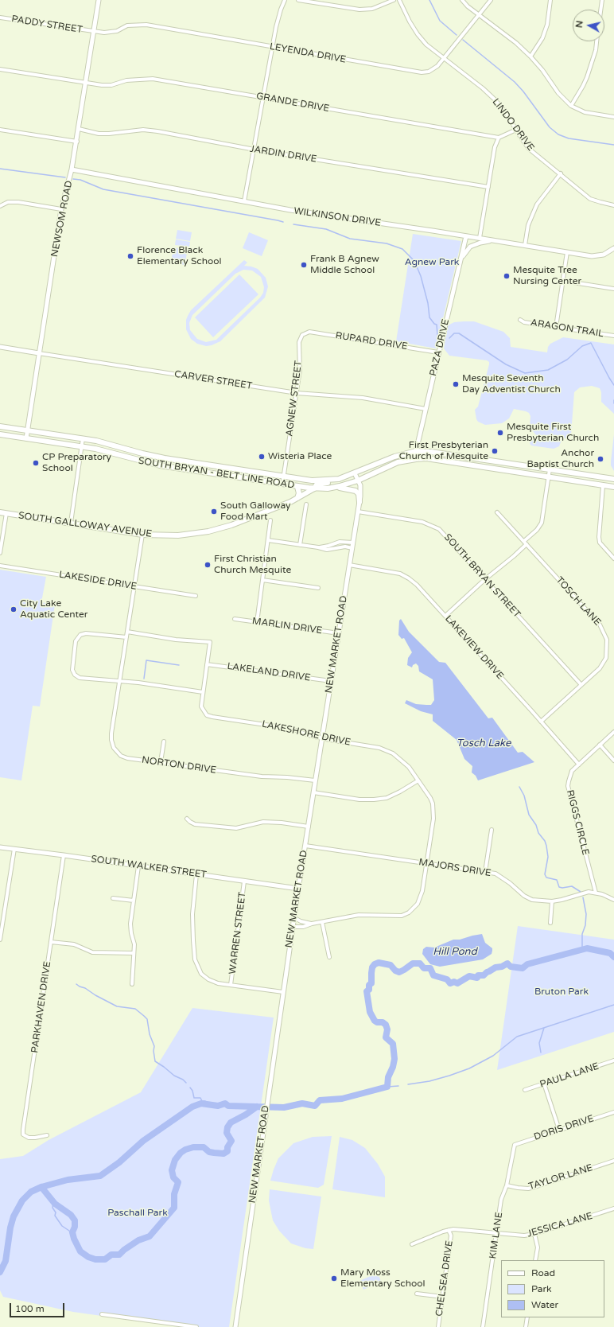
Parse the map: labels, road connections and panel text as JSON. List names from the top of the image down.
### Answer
{
  "streets": {
    "main road": ["SOUTH BRYAN - BELT LINE ROAD", "SOUTH GALLOWAY AVENUE"],
    "street": [
      "PADDY STREET",
      "LEYENDA DRIVE",
      "GRANDE DRIVE",
      "LINDO DRIVE",
      "JARDIN DRIVE",
      "WILKINSON DRIVE",
      "NEWSOM ROAD",
      "ARAGON TRAIL",
      "RUPARD DRIVE",
      "PAZA DRIVE",
      "CARVER STREET",
      "AGNEW STREET",
      "SOUTH BRYAN STREET",
      "LAKESIDE DRIVE",
      "TOSCH LANE",
      "MARLIN DRIVE",
      "NEW MARKET ROAD",
      "LAKEVIEW DRIVE",
      "LAKELAND DRIVE",
      "LAKESHORE DRIVE",
      "NORTON DRIVE",
      "RIGGS CIRCLE",
      "SOUTH WALKER STREET",
      "MAJORS DRIVE",
      "WARREN STREET",
      "PARKHAVEN DRIVE",
      "PAULA LANE",
      "DORIS DRIVE",
      "TAYLOR LANE",
      "JESSICA LANE",
      "KIM LANE",
      "CHELSEA DRIVE"
    ]
  },
  "crossings": [
    ["PADDY STREET", "LEYENDA DRIVE"],
    ["PADDY STREET", "NEWSOM ROAD"],
    ["LEYENDA DRIVE", "LINDO DRIVE"],
    ["LEYENDA DRIVE", "NEWSOM ROAD"],
    ["GRANDE DRIVE", "NEWSOM ROAD"],
    ["JARDIN DRIVE", "NEWSOM ROAD"],
    ["WILKINSON DRIVE", "NEWSOM ROAD"],
    ["WILKINSON DRIVE", "PAZA DRIVE"],
    ["NEWSOM ROAD", "CARVER STREET"],
    ["NEWSOM ROAD", "SOUTH BRYAN - BELT LINE ROAD"],
    ["RUPARD DRIVE", "PAZA DRIVE"],
    ["RUPARD DRIVE", "AGNEW STREET"],
    ["PAZA DRIVE", "CARVER STREET"],
    ["PAZA DRIVE", "SOUTH BRYAN - BELT LINE ROAD"],
    ["CARVER STREET", "AGNEW STREET"],
    ["AGNEW STREET", "SOUTH BRYAN - BELT LINE ROAD"],
    ["SOUTH BRYAN - BELT LINE ROAD", "SOUTH GALLOWAY AVENUE"],
    ["SOUTH BRYAN - BELT LINE ROAD", "NEW MARKET ROAD"],
    ["SOUTH GALLOWAY AVENUE", "NORTON DRIVE"],
    ["SOUTH BRYAN STREET", "TOSCH LANE"],
    ["SOUTH BRYAN STREET", "NEW MARKET ROAD"],
    ["LAKESIDE DRIVE", "NORTON DRIVE"],
    ["TOSCH LANE", "LAKEVIEW DRIVE"],
    ["MARLIN DRIVE", "NEW MARKET ROAD"],
    ["NEW MARKET ROAD", "LAKEVIEW DRIVE"],
    ["NEW MARKET ROAD", "LAKELAND DRIVE"],
    ["NEW MARKET ROAD", "LAKESHORE DRIVE"],
    ["NEW MARKET ROAD", "NORTON DRIVE"],
    ["NEW MARKET ROAD", "SOUTH WALKER STREET"],
    ["NEW MARKET ROAD", "MAJORS DRIVE"],
    ["LAKEVIEW DRIVE", "RIGGS CIRCLE"],
    ["LAKELAND DRIVE", "LAKESHORE DRIVE"],
    ["LAKESHORE DRIVE", "NORTON DRIVE"],
    ["LAKESHORE DRIVE", "MAJORS DRIVE"],
    ["RIGGS CIRCLE", "MAJORS DRIVE"],
    ["SOUTH WALKER STREET", "WARREN STREET"],
    ["SOUTH WALKER STREET", "PARKHAVEN DRIVE"],
    ["DORIS DRIVE", "KIM LANE"],
    ["TAYLOR LANE", "KIM LANE"],
    ["JESSICA LANE", "KIM LANE"],
    ["JESSICA LANE", "CHELSEA DRIVE"]
  ],
  "water": ["Tosch Lake", "Hill Pond"],
  "parks": ["Agnew Park", "Bruton Park", "Paschall Park"],
  "places": [
    "Florence Black Elementary School",
    "Frank B Agnew Middle School",
    "Mesquite Tree Nursing Center",
    "Mesquite Seventh Day Adventist Church",
    "Mesquite First Presbyterian Church",
    "First Presbyterian Church of Mesquite",
    "Wisteria Place",
    "Anchor Baptist Church",
    "CP Preparatory School",
    "South Galloway Food Mart",
    "First Christian Church Mesquite",
    "City Lake Aquatic Center",
    "Mary Moss Elementary School"
  ],
  "legend": ["Road", "Park", "Water"],
  "scale_bar": "100 m",
  "north": "left"
}
